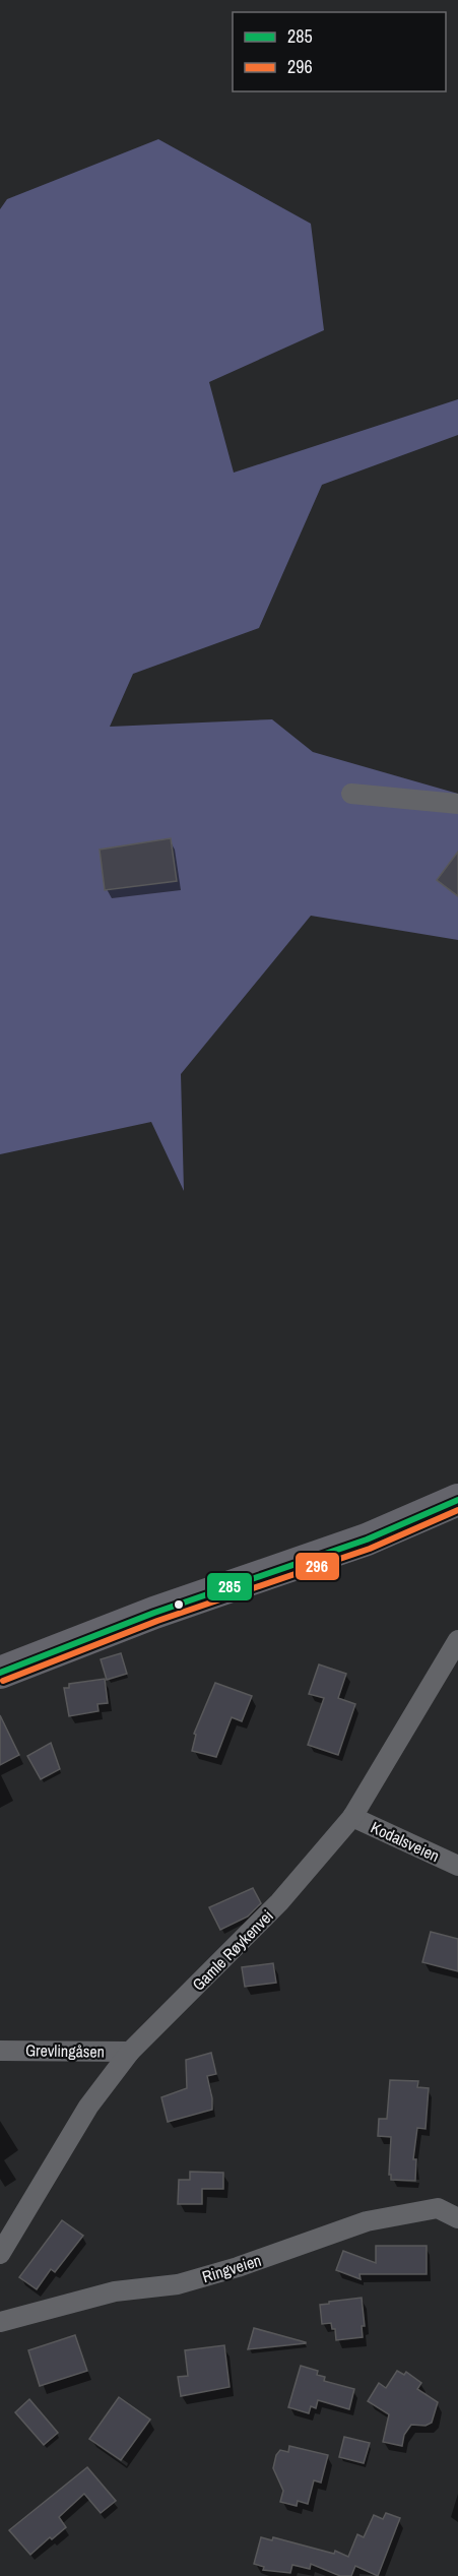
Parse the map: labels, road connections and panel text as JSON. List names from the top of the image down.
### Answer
{
  "streets": {
    "street": [
      "Kodalsveien",
      "Gamle Røykenvei",
      "Grevlingåsen",
      "Ringveien"
    ]
  },
  "crossings": [
    ["Kodalsveien", "Gamle Røykenvei"],
    ["Gamle Røykenvei", "Grevlingåsen"]
  ],
  "lines": ["transit line 285", "transit line 296"],
  "legend": ["285", "296"]
}
